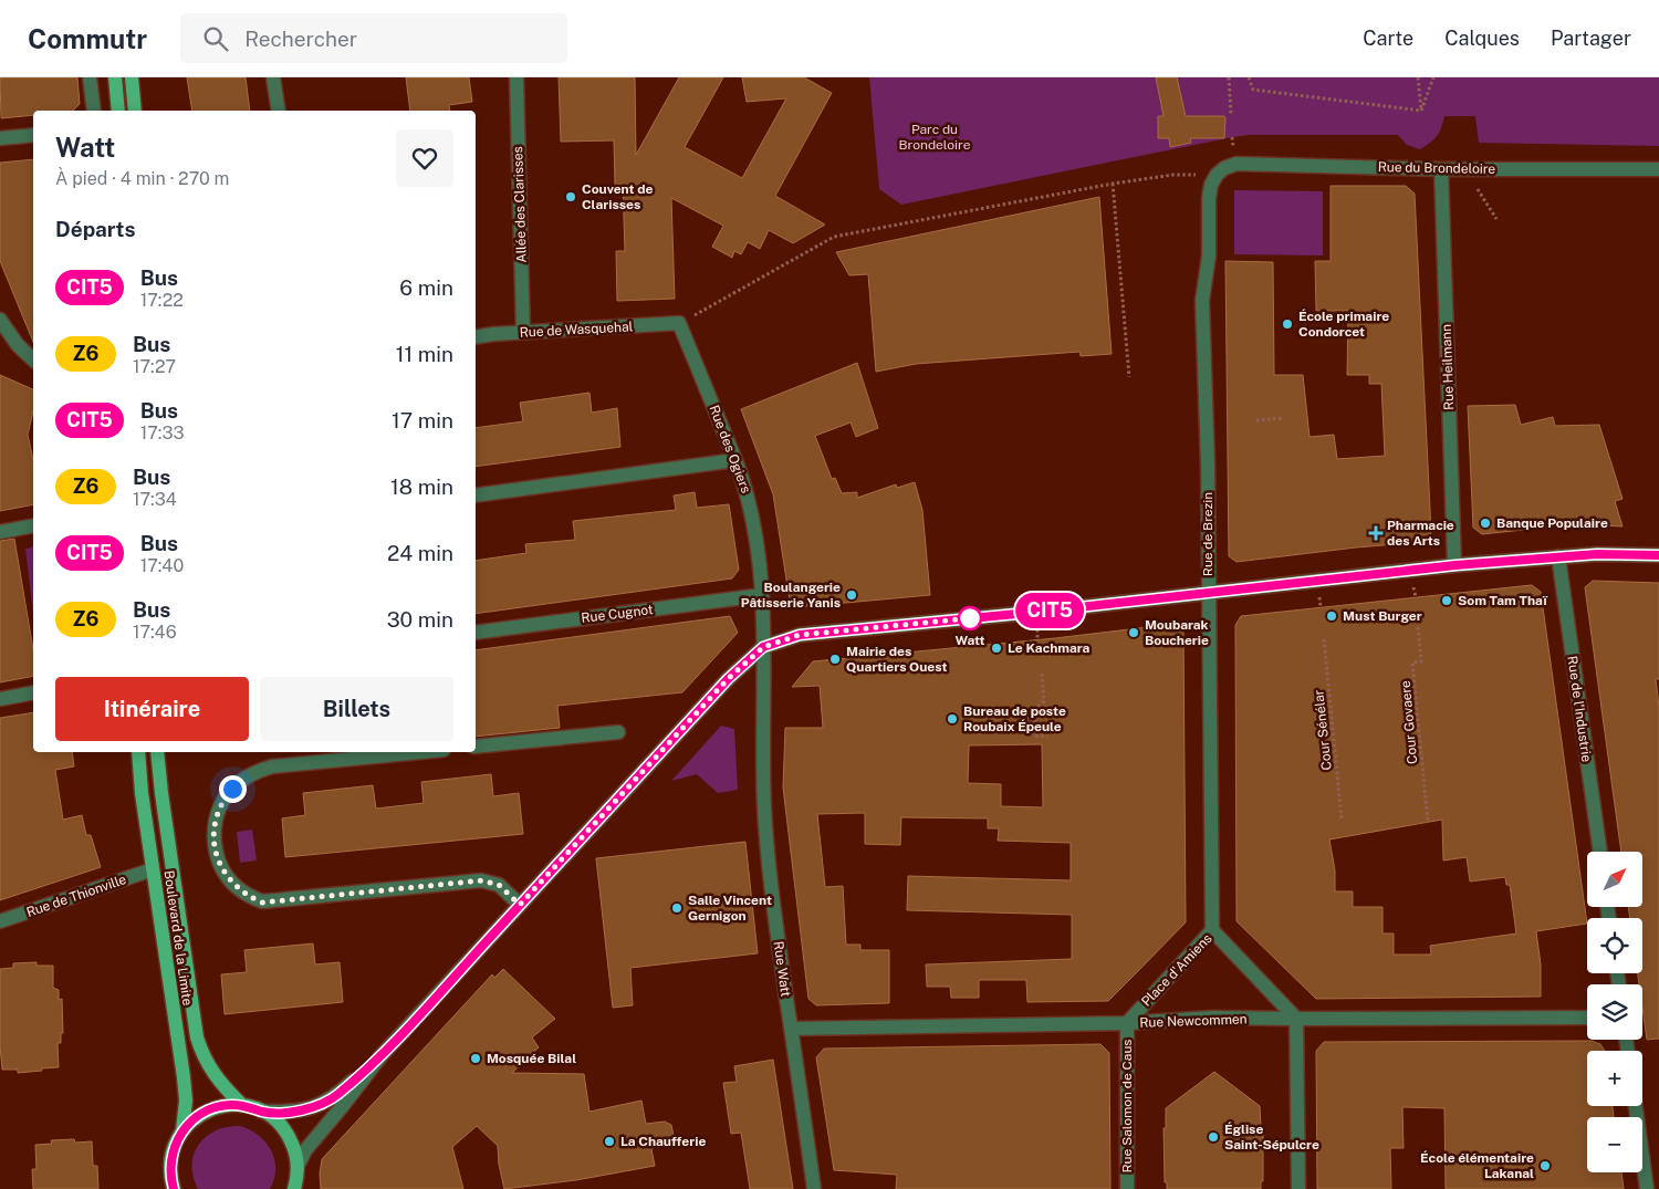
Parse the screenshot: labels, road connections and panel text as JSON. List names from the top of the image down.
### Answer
{
  "streets": {
    "main road": ["Boulevard de la Limite"],
    "street": [
      "Rue du Brondeloire",
      "Allée des Clarisses",
      "Rue de Wasquehal",
      "Rue Heilmann",
      "Rue des Ogiers",
      "Rue de Brezin",
      "Rue Cugnot",
      "Rue de l'Industrie",
      "Rue de Thionville",
      "Rue Watt",
      "Place d'Amiens",
      "Rue Newcommen",
      "Rue Salomon de Caus"
    ],
    "path": ["Cour Govaere", "Cour Sénélar"]
  },
  "crossings": [
    ["Rue du Brondeloire", "Rue Heilmann"],
    ["Rue du Brondeloire", "Rue de Brezin"],
    ["Allée des Clarisses", "Rue de Wasquehal"],
    ["Rue de Wasquehal", "Rue des Ogiers"],
    ["Rue des Ogiers", "Rue Cugnot"],
    ["Rue des Ogiers", "Rue Watt"],
    ["Rue de Brezin", "Place d'Amiens"],
    ["Rue de Thionville", "Boulevard de la Limite"],
    ["Rue Watt", "Rue Newcommen"],
    ["Place d'Amiens", "Rue Newcommen"],
    ["Place d'Amiens", "Rue Salomon de Caus"],
    ["Rue Newcommen", "Rue Salomon de Caus"]
  ],
  "parks": ["Parc du Brondeloire"],
  "places": {
    "other": [
      "Couvent de Clarisses",
      "École primaire Condorcet",
      "Banque Populaire",
      "Boulangerie Pâtisserie Yanis",
      "Som Tam Thaï",
      "Must Burger",
      "Watt",
      "Moubarak Boucherie",
      "Le Kachmara",
      "Mairie des Quartiers Ouest",
      "Bureau de poste Roubaix Épeule",
      "Salle Vincent Gernigon",
      "Mosquée Bilal",
      "Église Saint-Sépulcre",
      "La Chaufferie",
      "École élémentaire Lakanal"
    ],
    "health": ["Pharmacie des Arts"]
  },
  "lines": ["bus line CIT5"],
  "north": "top right",
  "page": {
    "header": "Commutr",
    "search": "Rechercher",
    "nav": ["Carte", "Calques", "Partager"],
    "on_map": "CIT5",
    "heading": [
      ["Watt", "À pied · 4 min · 270 m"],
      "Départs"
    ],
    "list": [
      {
        "mark": "CIT5",
        "name": "Bus",
        "note": "17:22",
        "value": "6 min"
      },
      {
        "mark": "Z6",
        "name": "Bus",
        "note": "17:27",
        "value": "11 min"
      },
      {
        "mark": "CIT5",
        "name": "Bus",
        "note": "17:33",
        "value": "17 min"
      },
      {
        "mark": "Z6",
        "name": "Bus",
        "note": "17:34",
        "value": "18 min"
      },
      {
        "mark": "CIT5",
        "name": "Bus",
        "note": "17:40",
        "value": "24 min"
      },
      {
        "mark": "Z6",
        "name": "Bus",
        "note": "17:46",
        "value": "30 min"
      }
    ],
    "buttons": ["Itinéraire", "Billets"],
    "map_buttons": ["+", "−"]
  }
}
